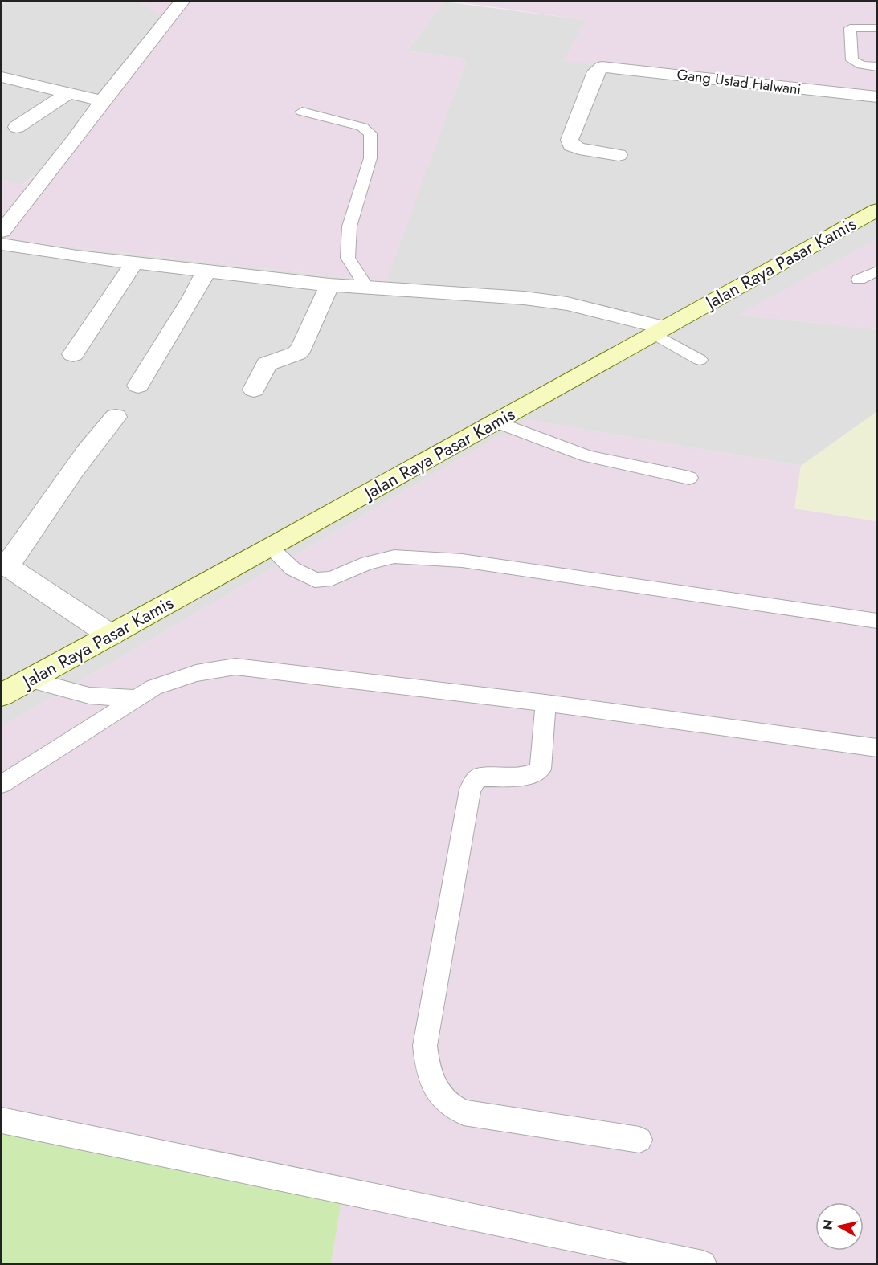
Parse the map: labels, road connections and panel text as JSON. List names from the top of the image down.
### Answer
{
  "streets": {
    "main road": ["Jalan Raya Pasar Kamis"],
    "street": ["Gang Ustad Halwani"]
  },
  "north": "left"
}
